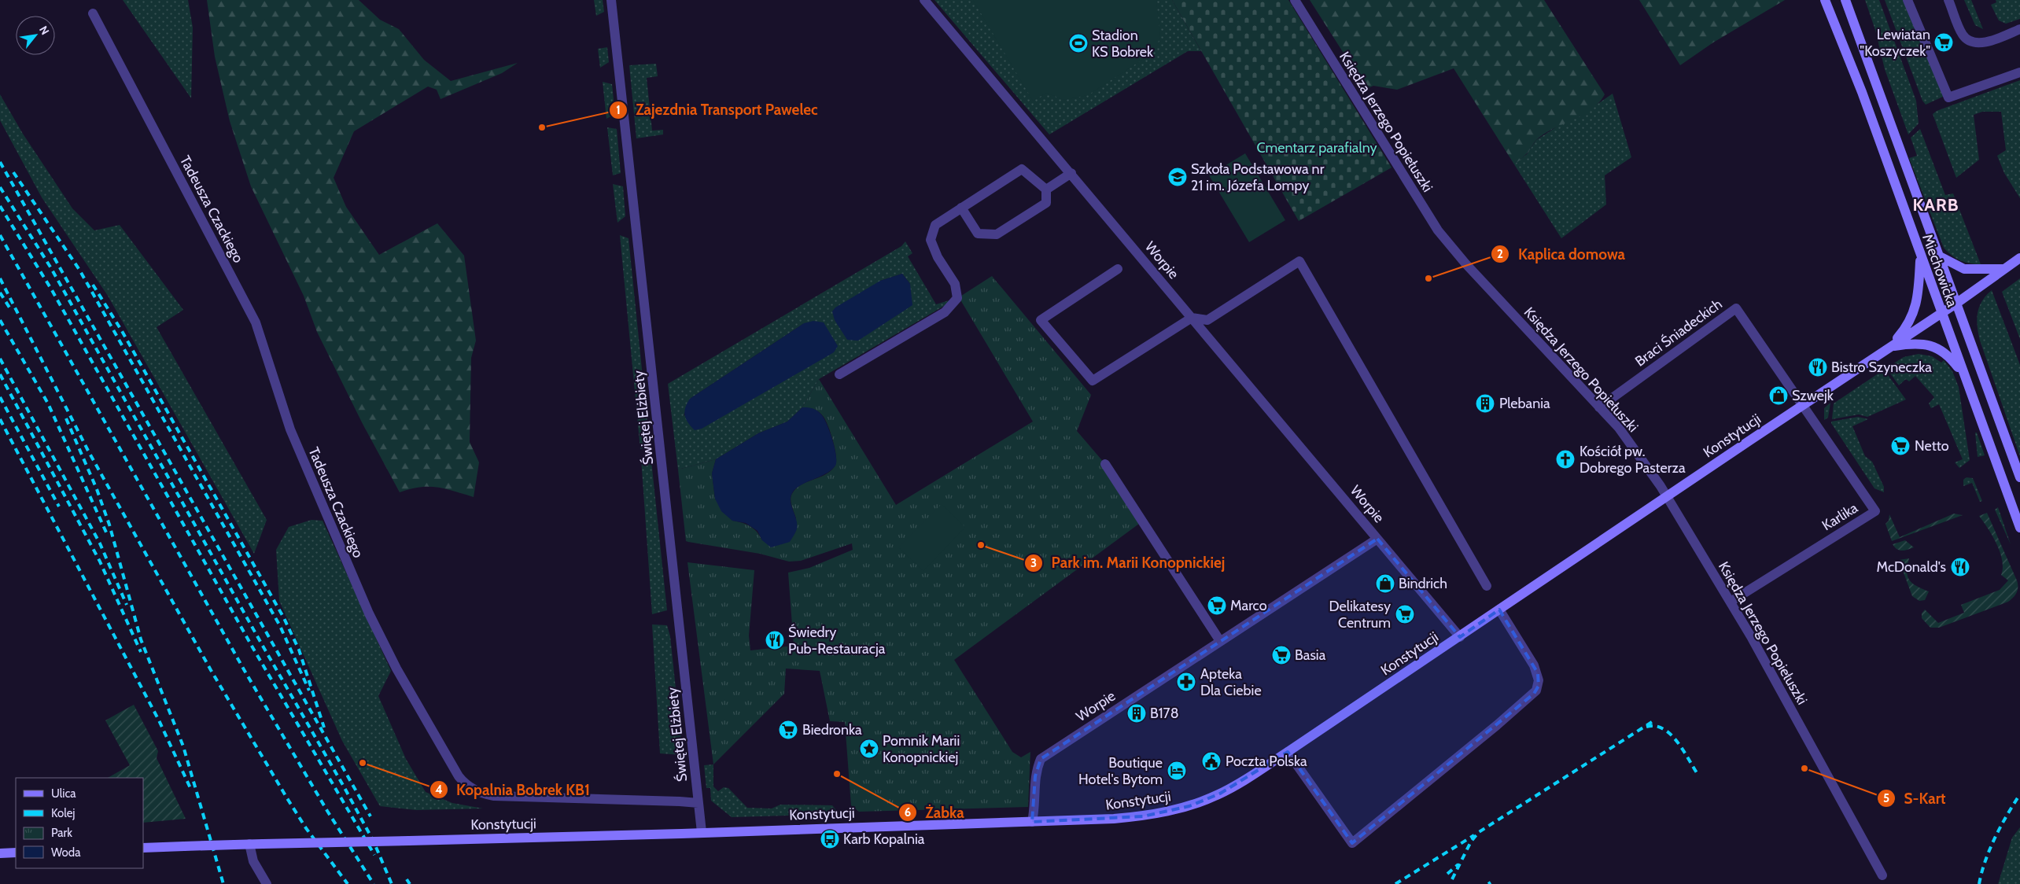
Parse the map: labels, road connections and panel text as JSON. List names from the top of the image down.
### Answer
{
  "streets": {
    "street": [
      "Księdza Jerzego Popiełuszki",
      "Tadeusza Czackiego",
      "Worpie",
      "Miechowicka",
      "Braci Śniadeckich",
      "Świętej Elżbiety",
      "Konstytucji",
      "Karlika"
    ]
  },
  "crossings": [
    ["Księdza Jerzego Popiełuszki", "Braci Śniadeckich"],
    ["Księdza Jerzego Popiełuszki", "Konstytucji"],
    ["Księdza Jerzego Popiełuszki", "Karlika"],
    ["Tadeusza Czackiego", "Świętej Elżbiety"],
    ["Worpie", "Konstytucji"],
    ["Miechowicka", "Konstytucji"],
    ["Braci Śniadeckich", "Konstytucji"],
    ["Braci Śniadeckich", "Karlika"],
    ["Świętej Elżbiety", "Konstytucji"],
    ["Konstytucji", "Karlika"]
  ],
  "districts": ["KARB"],
  "parks": ["Cmentarz parafialny"],
  "places": {
    "supermarket": [
      "Lewiatan \"Koszyczek\"",
      "Netto",
      "Marco",
      "Delikatesy Centrum",
      "Basia",
      "Biedronka"
    ],
    "sports": ["Stadion KS Bobrek"],
    "other": [
      "Zajezdnia Transport Pawelec",
      "Kaplica domowa",
      "Park im. Marii Konopnickiej",
      "Kopalnia Bobrek KB1",
      "S-Kart",
      "Żabka"
    ],
    "school or university": ["Szkoła Podstawowa nr 21 im. Józefa Lompy"],
    "restaurant": ["Bistro Szyneczka", "McDonald's", "Świedry Pub-Restauracja"],
    "shop": ["Szwejk", "Bindrich"],
    "building": ["Plebania", "B178"],
    "church": ["Kościół pw. Dobrego Pasterza"],
    "pharmacy": ["Apteka Dla Ciebie"],
    "place": ["Pomnik Marii Konopnickiej"],
    "public building": ["Poczta Polska"],
    "hotel": ["Boutique Hotel's Bytom"],
    "bus stop": ["Karb Kopalnia"]
  },
  "legend": [
    "Ulica",
    "Kolej",
    "Park",
    "Woda"
  ],
  "north": "top right"
}
